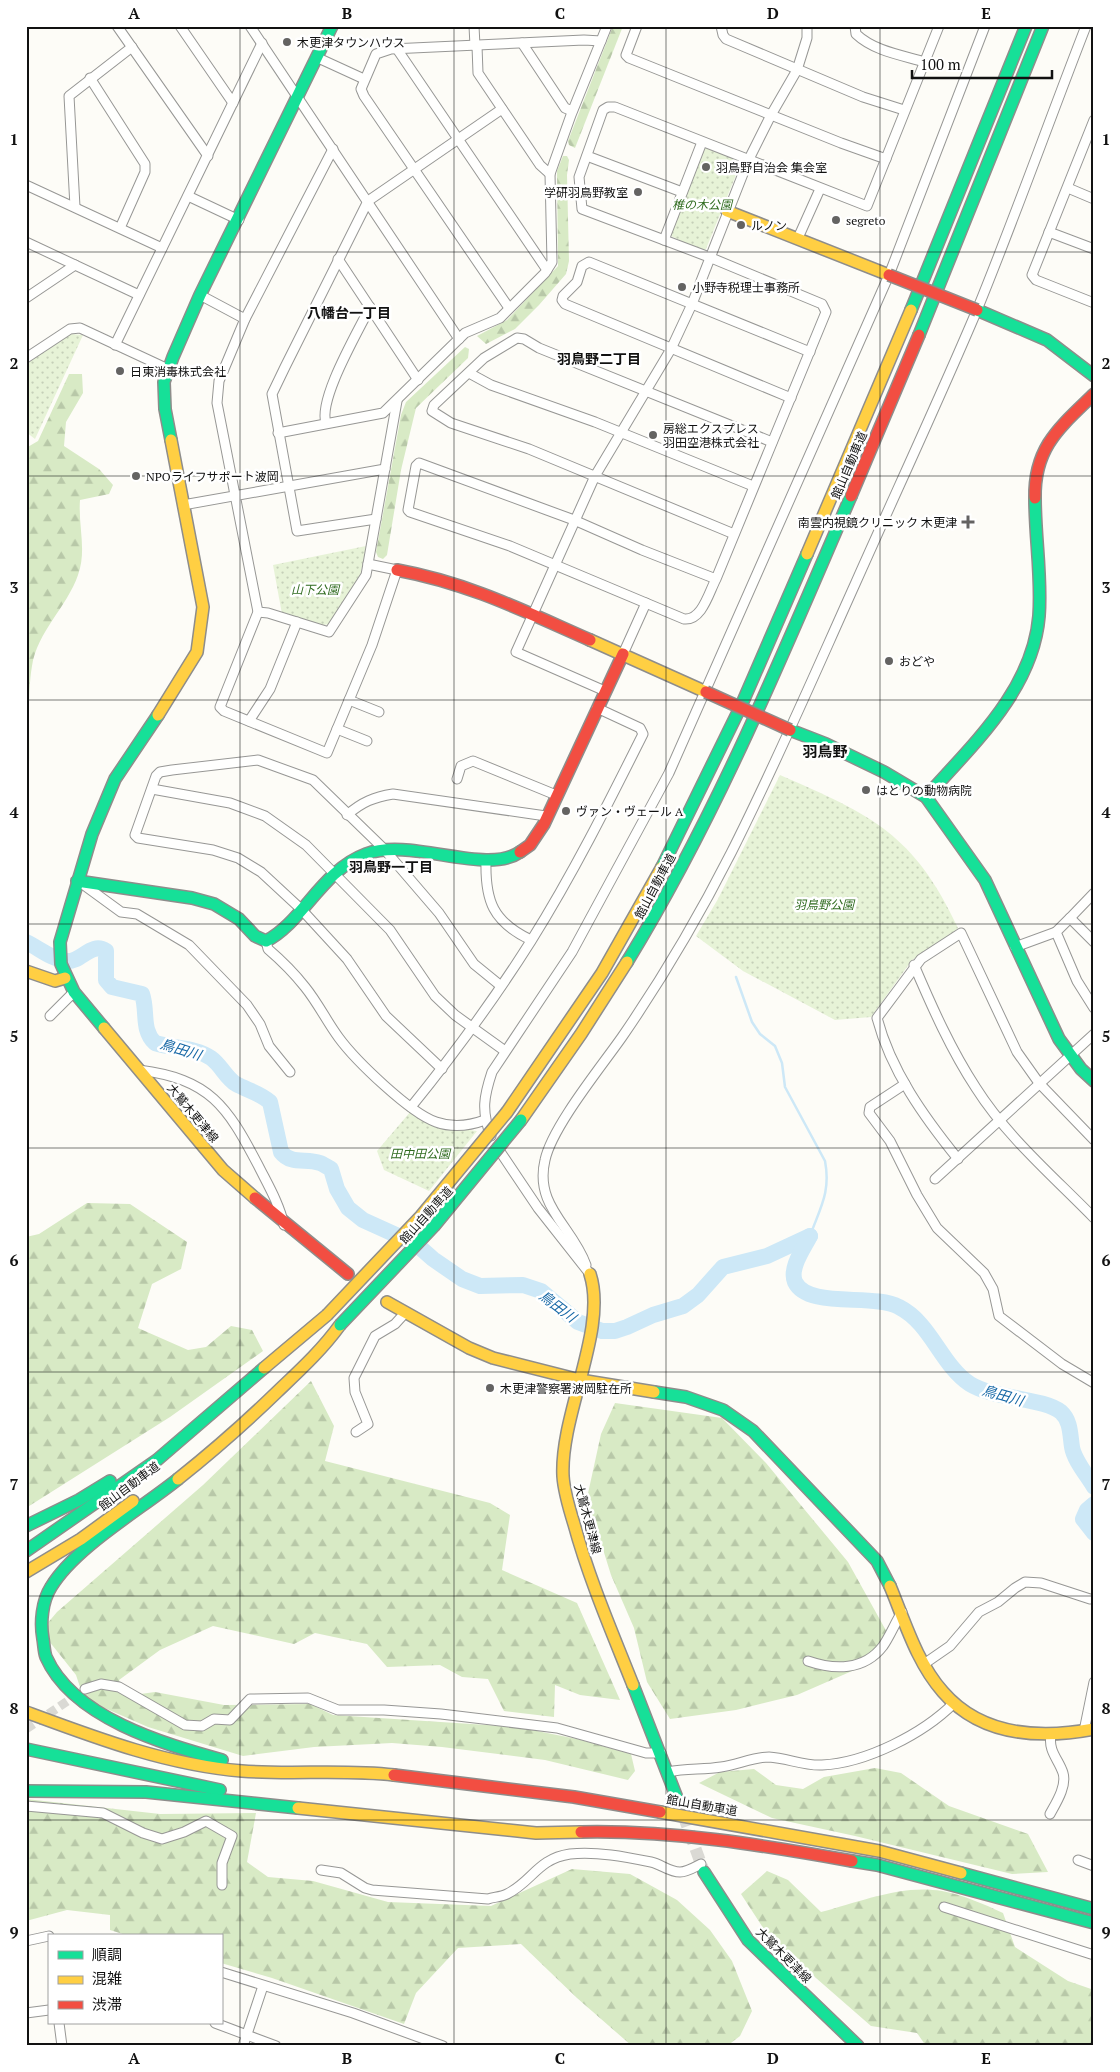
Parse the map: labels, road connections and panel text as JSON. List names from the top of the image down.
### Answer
{
  "streets": {
    "main road": ["館山自動車道", "大鷲木更津線"]
  },
  "districts": [
    "八幡台一丁目",
    "羽鳥野二丁目",
    "羽鳥野",
    "羽鳥野一丁目"
  ],
  "water": ["鳥田川"],
  "parks": [
    "椎の木公園",
    "山下公園",
    "羽鳥野公園",
    "田中田公園"
  ],
  "places": {
    "other": [
      "木更津タウンハウス",
      "羽鳥野自治会 集会室",
      "学研羽鳥野教室",
      "segreto",
      "ルノン",
      "小野寺税理士事務所",
      "日東消毒株式会社",
      "房総エクスプレス 羽田空港株式会社",
      "NPOライフサポート波岡",
      "おどや",
      "はとりの動物病院",
      "ヴァン・ヴェール A",
      "木更津警察署波岡駐在所"
    ],
    "health": ["南雲内視鏡クリニック 木更津"]
  },
  "legend": ["順調", "混雑", "渋滞"],
  "scale_bar": "100 m",
  "grid": {
    "columns": [
      "A",
      "B",
      "C",
      "D",
      "E"
    ],
    "rows": [
      "1",
      "2",
      "3",
      "4",
      "5",
      "6",
      "7",
      "8",
      "9"
    ]
  }
}
